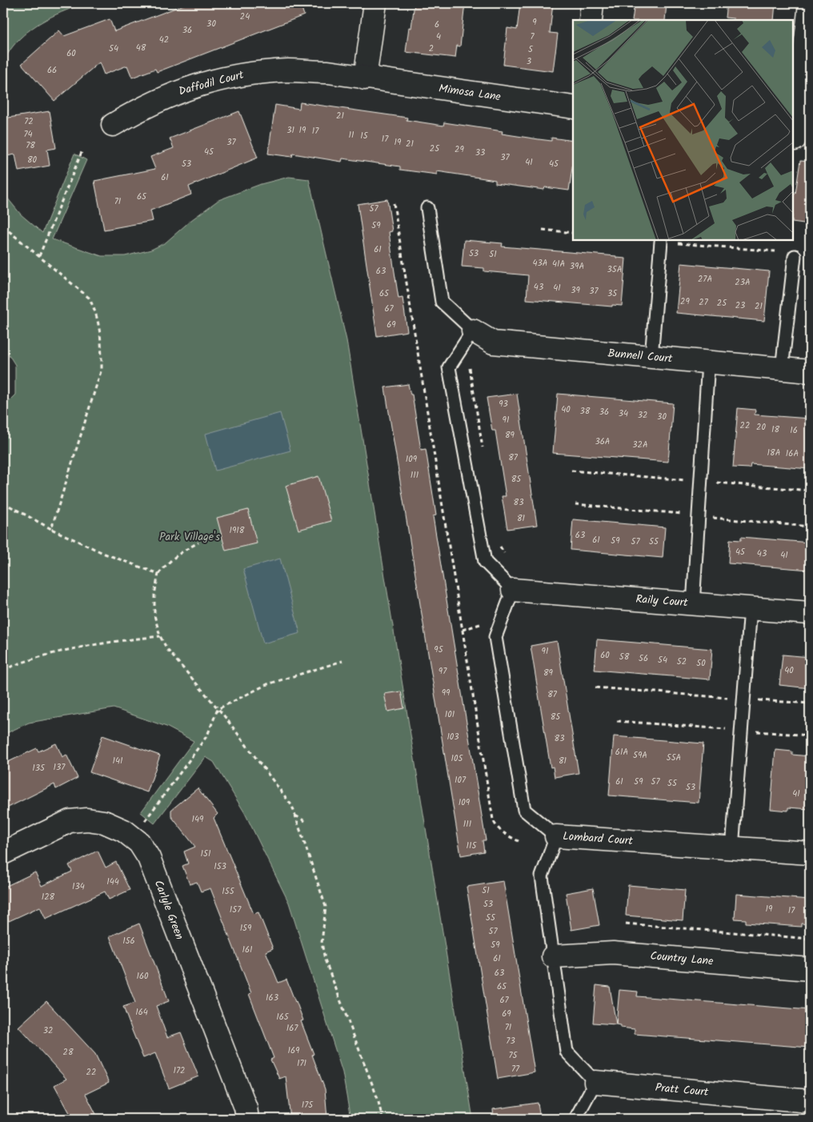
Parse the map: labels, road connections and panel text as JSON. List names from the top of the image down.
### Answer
{
  "streets": {
    "street": [
      "Daffodil Court",
      "Mimosa Lane",
      "Bunnell Court",
      "Raily Court",
      "Lombard Court",
      "Carlyle Green",
      "Country Lane",
      "Pratt Court"
    ]
  },
  "crossings": [
    ["Daffodil Court", "Mimosa Lane"],
    ["Raily Court", "Lombard Court"]
  ],
  "parks": ["Park Village's"],
  "house_numbers": [
    "24",
    "9",
    "30",
    "6",
    "36",
    "4",
    "7",
    "42",
    "48",
    "54",
    "2",
    "5",
    "60",
    "3",
    "66",
    "21",
    "72",
    "31",
    "19",
    "17",
    "74",
    "11",
    "15",
    "17",
    "37",
    "19",
    "21",
    "78",
    "25",
    "29",
    "45",
    "33",
    "37",
    "80",
    "41",
    "53",
    "45",
    "61",
    "65",
    "71",
    "57",
    "59",
    "61",
    "53",
    "51",
    "43A",
    "41A",
    "39A",
    "35A",
    "63",
    "27A",
    "23A",
    "43",
    "41",
    "39",
    "37",
    "65",
    "35",
    "29",
    "27",
    "25",
    "23",
    "21",
    "67",
    "69",
    "93",
    "40",
    "38",
    "36",
    "34",
    "32",
    "30",
    "91",
    "22",
    "20",
    "18",
    "16",
    "89",
    "36A",
    "32A",
    "18A",
    "16A",
    "87",
    "109",
    "111",
    "85",
    "83",
    "81",
    "1918",
    "63",
    "61",
    "59",
    "57",
    "55",
    "45",
    "43",
    "41",
    "95",
    "91",
    "60",
    "58",
    "56",
    "54",
    "52",
    "50",
    "40",
    "97",
    "89",
    "99",
    "87",
    "101",
    "85",
    "103",
    "83",
    "61A",
    "59A",
    "55A",
    "105",
    "141",
    "81",
    "137",
    "135",
    "107",
    "61",
    "59",
    "57",
    "55",
    "53",
    "41",
    "109",
    "149",
    "111",
    "115",
    "151",
    "153",
    "144",
    "134",
    "51",
    "155",
    "128",
    "53",
    "19",
    "157",
    "17",
    "55",
    "159",
    "57",
    "156",
    "59",
    "161",
    "61",
    "63",
    "160",
    "65",
    "163",
    "67",
    "164",
    "69",
    "165",
    "71",
    "167",
    "32",
    "73",
    "169",
    "28",
    "75",
    "171",
    "77",
    "172",
    "22",
    "175"
  ]
}
